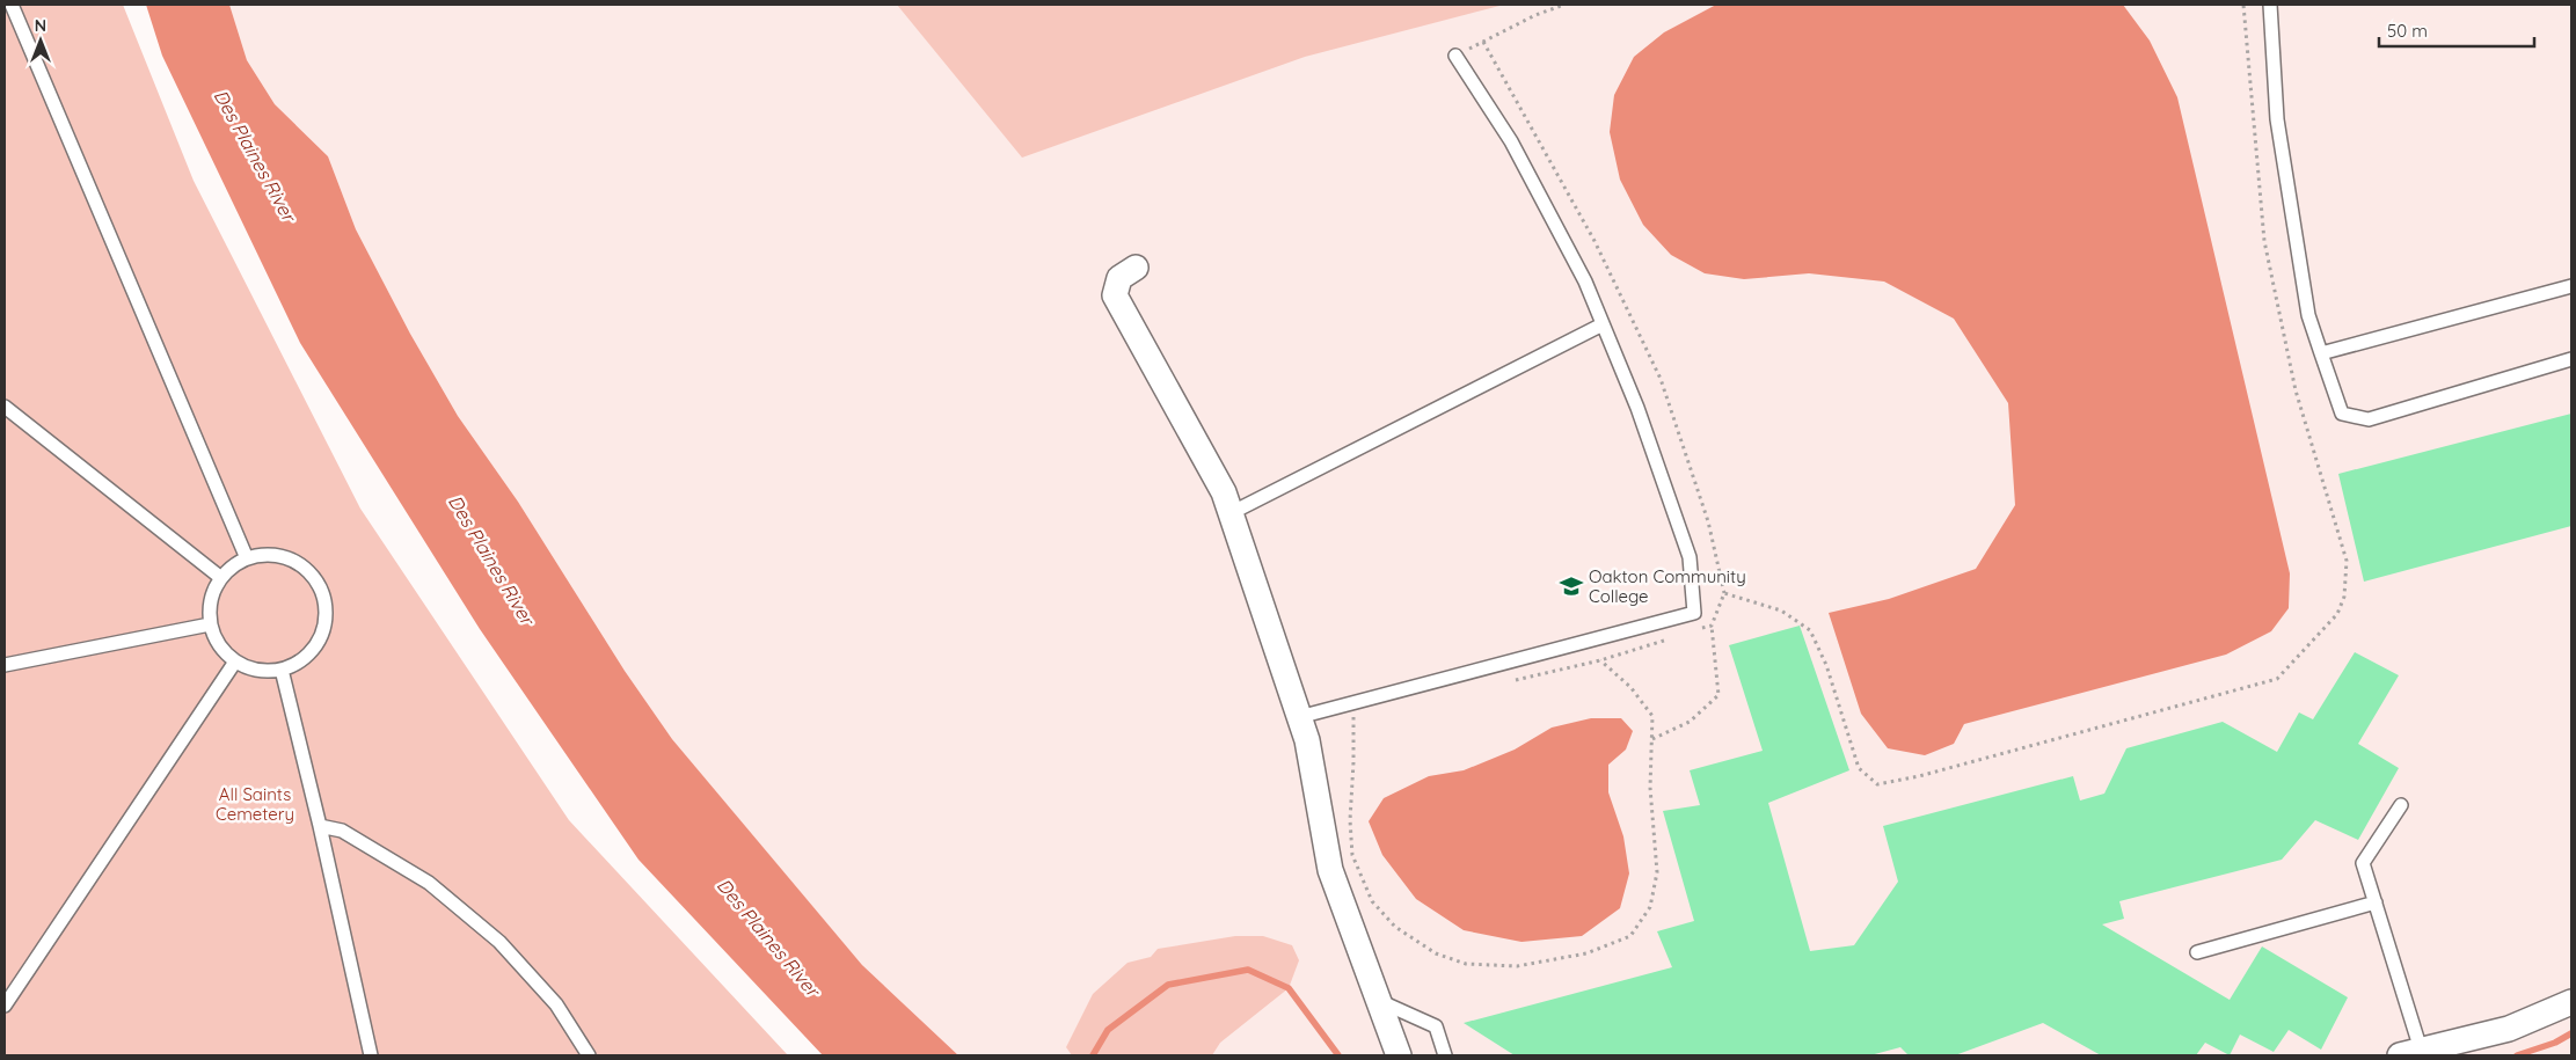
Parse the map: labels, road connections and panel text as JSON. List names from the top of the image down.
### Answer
{
  "water": ["Des Plaines River"],
  "parks": ["All Saints Cemetery"],
  "places": {
    "school or university": ["Oakton Community College"]
  },
  "scale_bar": "50 m",
  "north": "top"
}
